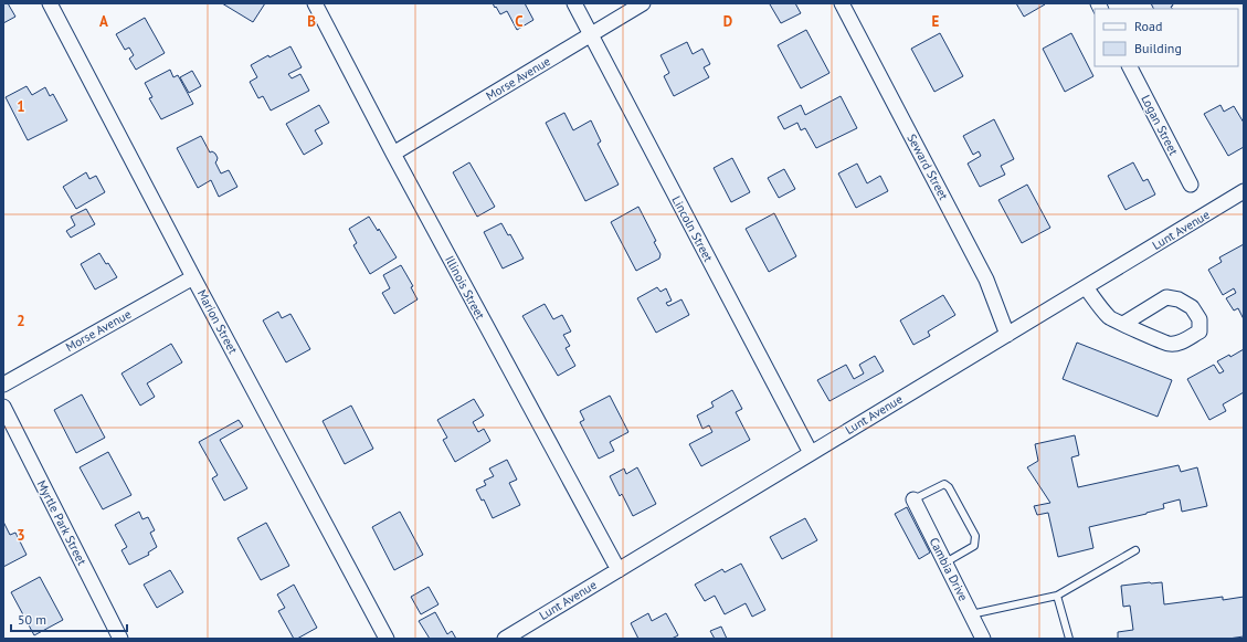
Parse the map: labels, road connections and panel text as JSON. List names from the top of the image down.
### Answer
{
  "streets": {
    "street": [
      "Morse Avenue",
      "Logan Street",
      "Seward Street",
      "Lincoln Street",
      "Lunt Avenue",
      "Illinois Street",
      "Marion Street",
      "Myrtle Park Street",
      "Cambia Drive"
    ]
  },
  "crossings": [
    ["Morse Avenue", "Lincoln Street"],
    ["Morse Avenue", "Illinois Street"],
    ["Morse Avenue", "Marion Street"],
    ["Seward Street", "Lunt Avenue"],
    ["Lincoln Street", "Lunt Avenue"],
    ["Lunt Avenue", "Illinois Street"]
  ],
  "legend": ["Road", "Building"],
  "scale_bar": "50 m",
  "grid": {
    "columns": [
      "A",
      "B",
      "C",
      "D",
      "E"
    ],
    "rows": ["1", "2", "3"]
  }
}
